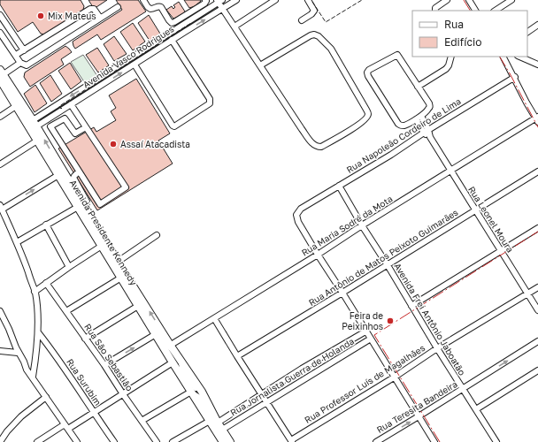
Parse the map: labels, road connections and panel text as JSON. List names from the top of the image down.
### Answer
{
  "streets": {
    "main road": ["Avenida Presidente Kennedy"],
    "street": [
      "Avenida Vasco Rodrigues",
      "Rua Napoleão Cordeiro de Lima",
      "Rua Leonel Moura",
      "Rua Maria Sodré da Mota",
      "Rua Antônio de Matos Peixoto Guimarães",
      "Avenida Frei Antônio Jaboatão",
      "Rua São Sebastião",
      "Rua Jornalista Guerra de Holanda",
      "Rua Surubim",
      "Rua Professor Luís de Magalhães",
      "Rua Teresita Bandeira"
    ]
  },
  "crossings": [
    ["Avenida Vasco Rodrigues", "Avenida Presidente Kennedy"],
    ["Rua Napoleão Cordeiro de Lima", "Rua Leonel Moura"],
    ["Rua Napoleão Cordeiro de Lima", "Rua Maria Sodré da Mota"],
    ["Rua Napoleão Cordeiro de Lima", "Avenida Frei Antônio Jaboatão"],
    ["Rua Leonel Moura", "Rua Maria Sodré da Mota"],
    ["Rua Leonel Moura", "Rua Antônio de Matos Peixoto Guimarães"],
    ["Rua Leonel Moura", "Rua Professor Luís de Magalhães"],
    ["Rua Maria Sodré da Mota", "Avenida Presidente Kennedy"],
    ["Rua Maria Sodré da Mota", "Avenida Frei Antônio Jaboatão"],
    ["Avenida Presidente Kennedy", "Rua Jornalista Guerra de Holanda"],
    ["Rua Antônio de Matos Peixoto Guimarães", "Avenida Frei Antônio Jaboatão"],
    ["Avenida Frei Antônio Jaboatão", "Rua Professor Luís de Magalhães"],
    ["Avenida Frei Antônio Jaboatão", "Rua Teresita Bandeira"]
  ],
  "places": ["Mix Mateus", "Assaí Atacadista", "Feira de Peixinhos"],
  "legend": ["Rua", "Edifício"]
}
